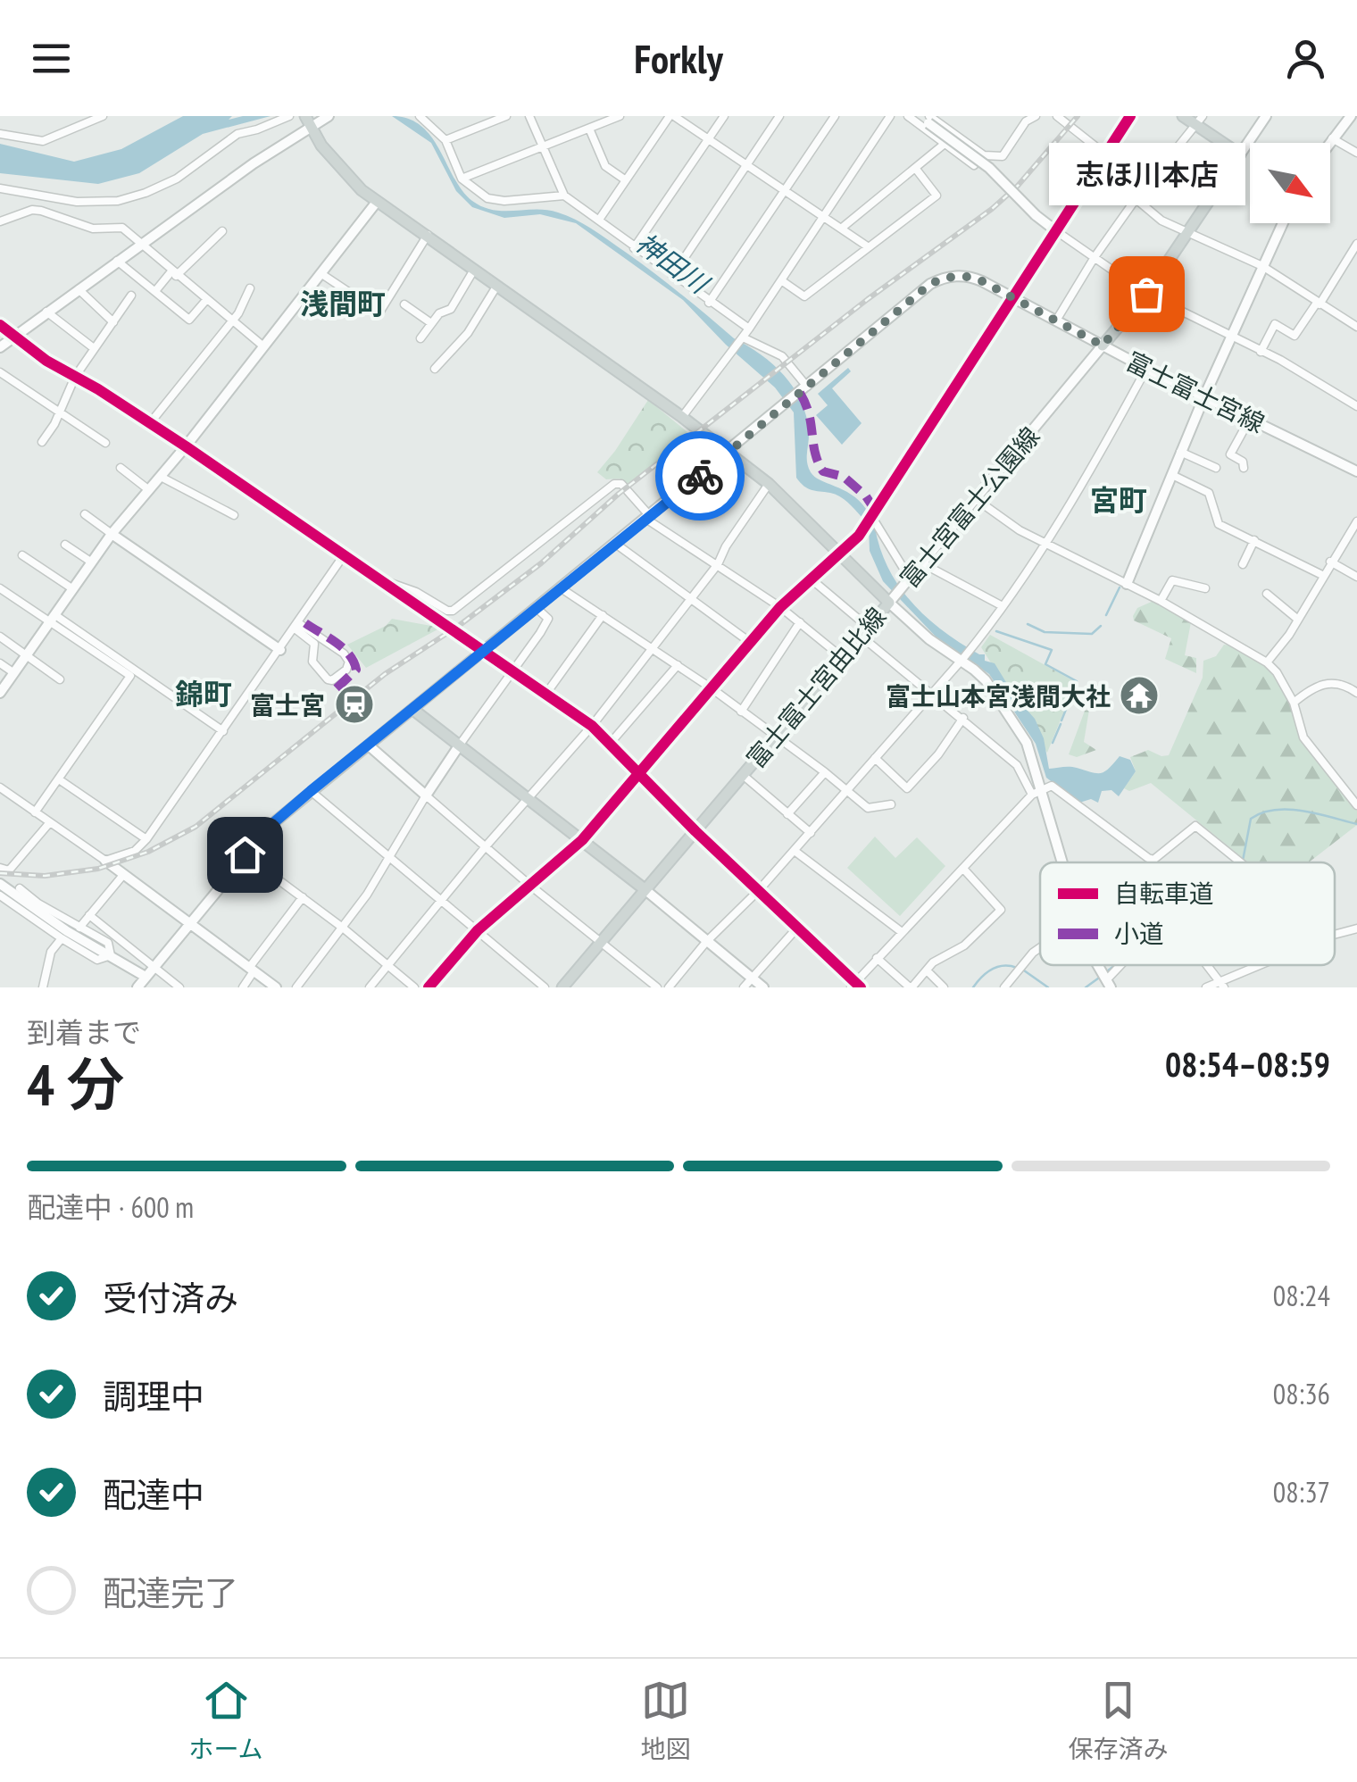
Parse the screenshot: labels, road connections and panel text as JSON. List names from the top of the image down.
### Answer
{
  "streets": {
    "main road": ["富士富士宮由比線"],
    "street": ["富士富士宮線", "富士宮富士公園線"]
  },
  "crossings": [
    ["富士富士宮線", "富士宮富士公園線"],
    ["富士富士宮線", "富士富士宮由比線"],
    ["富士宮富士公園線", "富士富士宮由比線"]
  ],
  "districts": ["浅間町", "宮町", "錦町"],
  "water": ["神田川"],
  "places": {
    "other": ["志ほ川本店"],
    "temple": ["富士山本宮浅間大社"],
    "station": ["富士宮"]
  },
  "legend": ["自転車道", "小道"],
  "north": "bottom right",
  "page": {
    "header": "Forkly",
    "bubble": "志ほ川本店",
    "heading": ["4 分", "到着まで", "08:54–08:59"],
    "bar": "配達中 · 600 m",
    "list": [
      ["受付済み", "08:24"],
      ["調理中", "08:36"],
      ["配達中", "08:37"],
      "配達完了"
    ],
    "tabs": ["ホーム", "地図", "保存済み"]
  }
}
